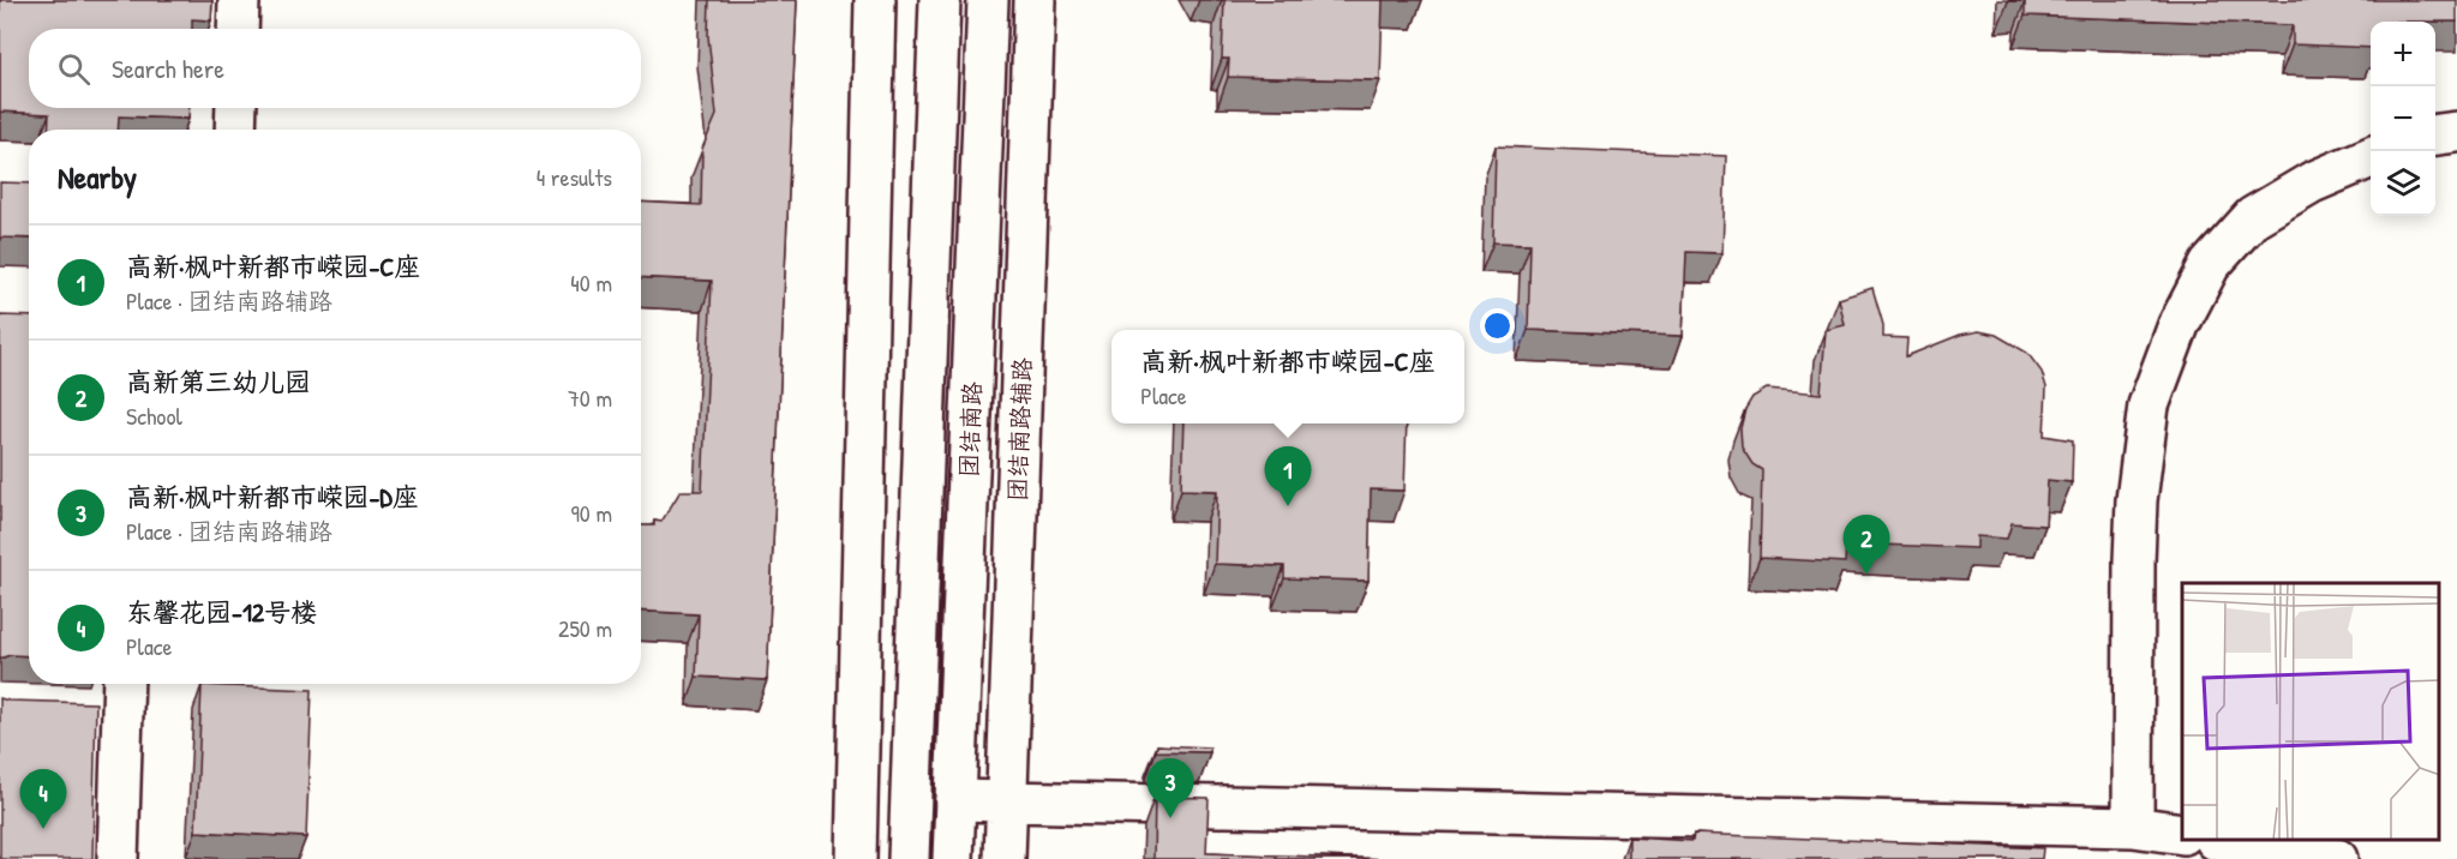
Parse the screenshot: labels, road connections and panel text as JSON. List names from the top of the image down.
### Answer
{
  "streets": {
    "street": ["团结南路", "团结南路辅路"]
  },
  "page": {
    "map_buttons": ["+", "−"],
    "search": "Search here",
    "heading": ["Nearby", "4 results"],
    "list": [
      {
        "mark": "1",
        "name": "高新·枫叶新都市嵘园-C座",
        "note": "Place · 团结南路辅路",
        "value": "40 m"
      },
      {
        "mark": "2",
        "name": "高新第三幼儿园",
        "note": "School",
        "value": "70 m"
      },
      {
        "mark": "3",
        "name": "高新·枫叶新都市嵘园-D座",
        "note": "Place · 团结南路辅路",
        "value": "90 m"
      },
      {
        "mark": "4",
        "name": "东馨花园-12号楼",
        "note": "Place",
        "value": "250 m"
      }
    ],
    "popup": ["高新·枫叶新都市嵘园-C座", "Place"],
    "pins": [
      "1",
      "2",
      "3",
      "4"
    ]
  }
}
